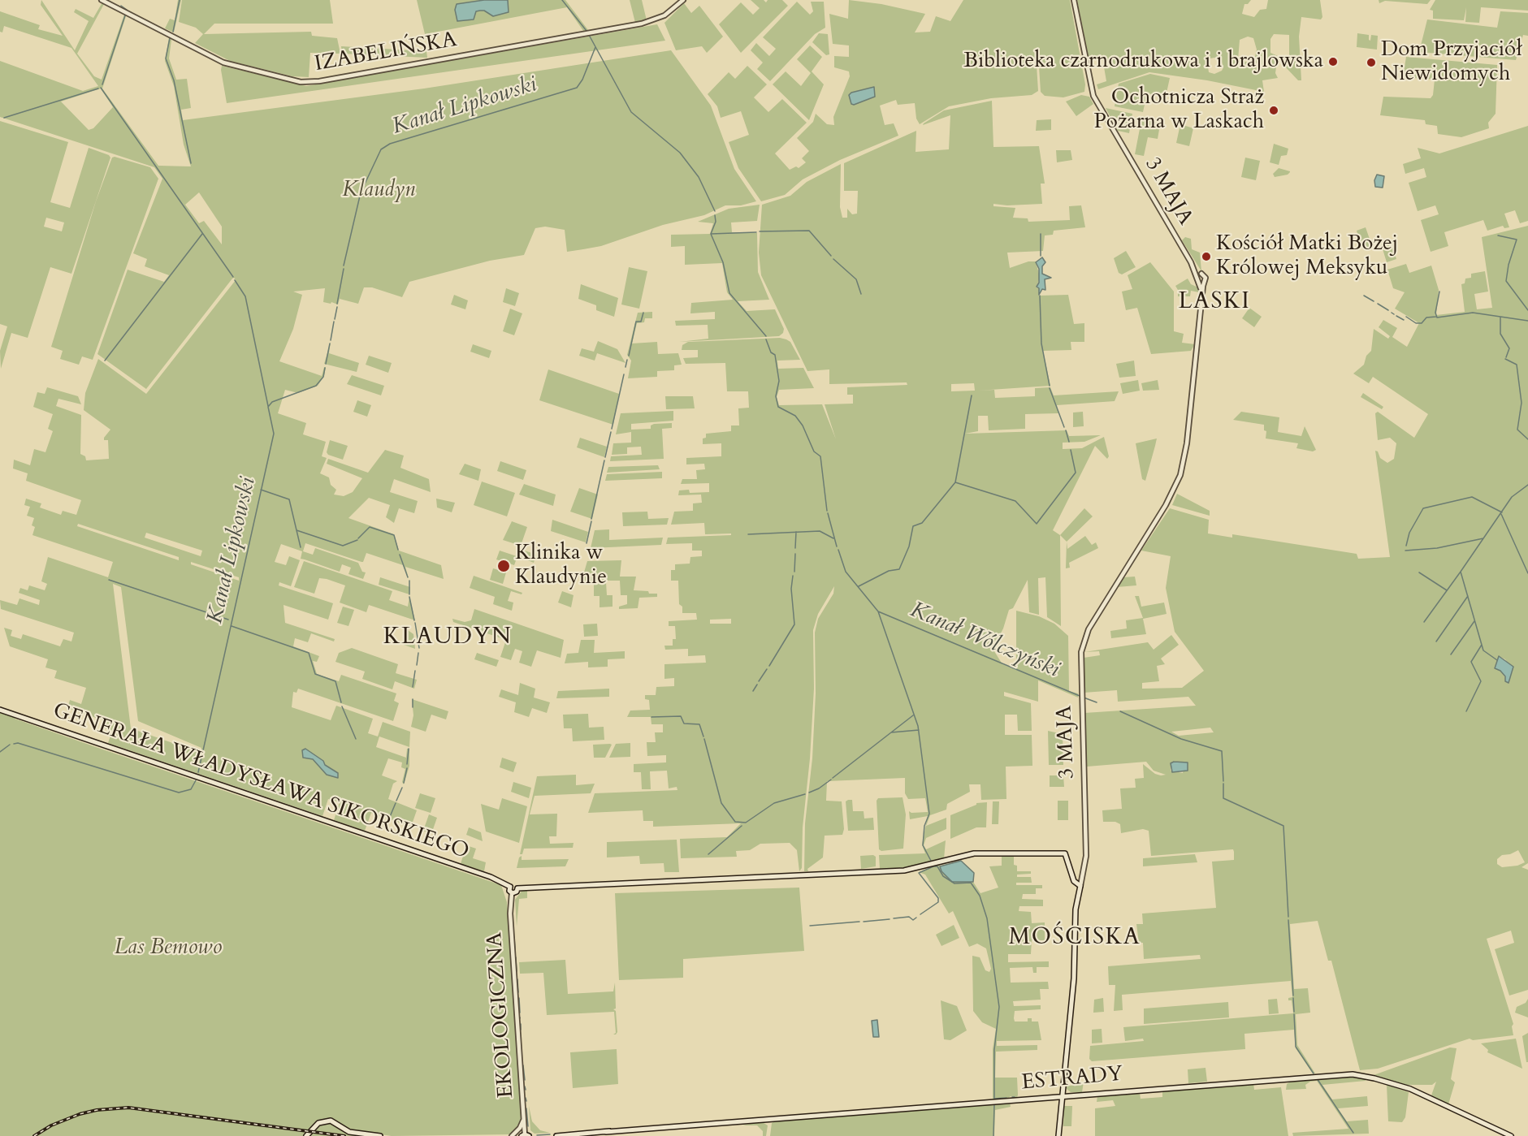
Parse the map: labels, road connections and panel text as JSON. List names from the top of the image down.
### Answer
{
  "streets": {
    "main road": ["3 MAJA", "GENERAŁA WŁADYSŁAWA SIKORSKIEGO", "ESTRADY"],
    "street": ["IZABELIŃSKA", "EKOLOGICZNA"]
  },
  "crossings": [
    ["3 MAJA", "ESTRADY"],
    ["GENERAŁA WŁADYSŁAWA SIKORSKIEGO", "EKOLOGICZNA"]
  ],
  "districts": ["LASKI", "KLAUDYN", "MOŚCISKA"],
  "water": ["Kanał Lipkowski", "Kanał Wólczyński"],
  "parks": ["Klaudyn", "Las Bemowo"],
  "places": [
    "Biblioteka czarnodrukowa i i brajlowska",
    "Dom Przyjaciół Niewidomych",
    "Ochotnicza Straż Pożarna w Laskach",
    "Kościół Matki Bożej Królowej Meksyku",
    "Klinika w Klaudynie"
  ]
}
